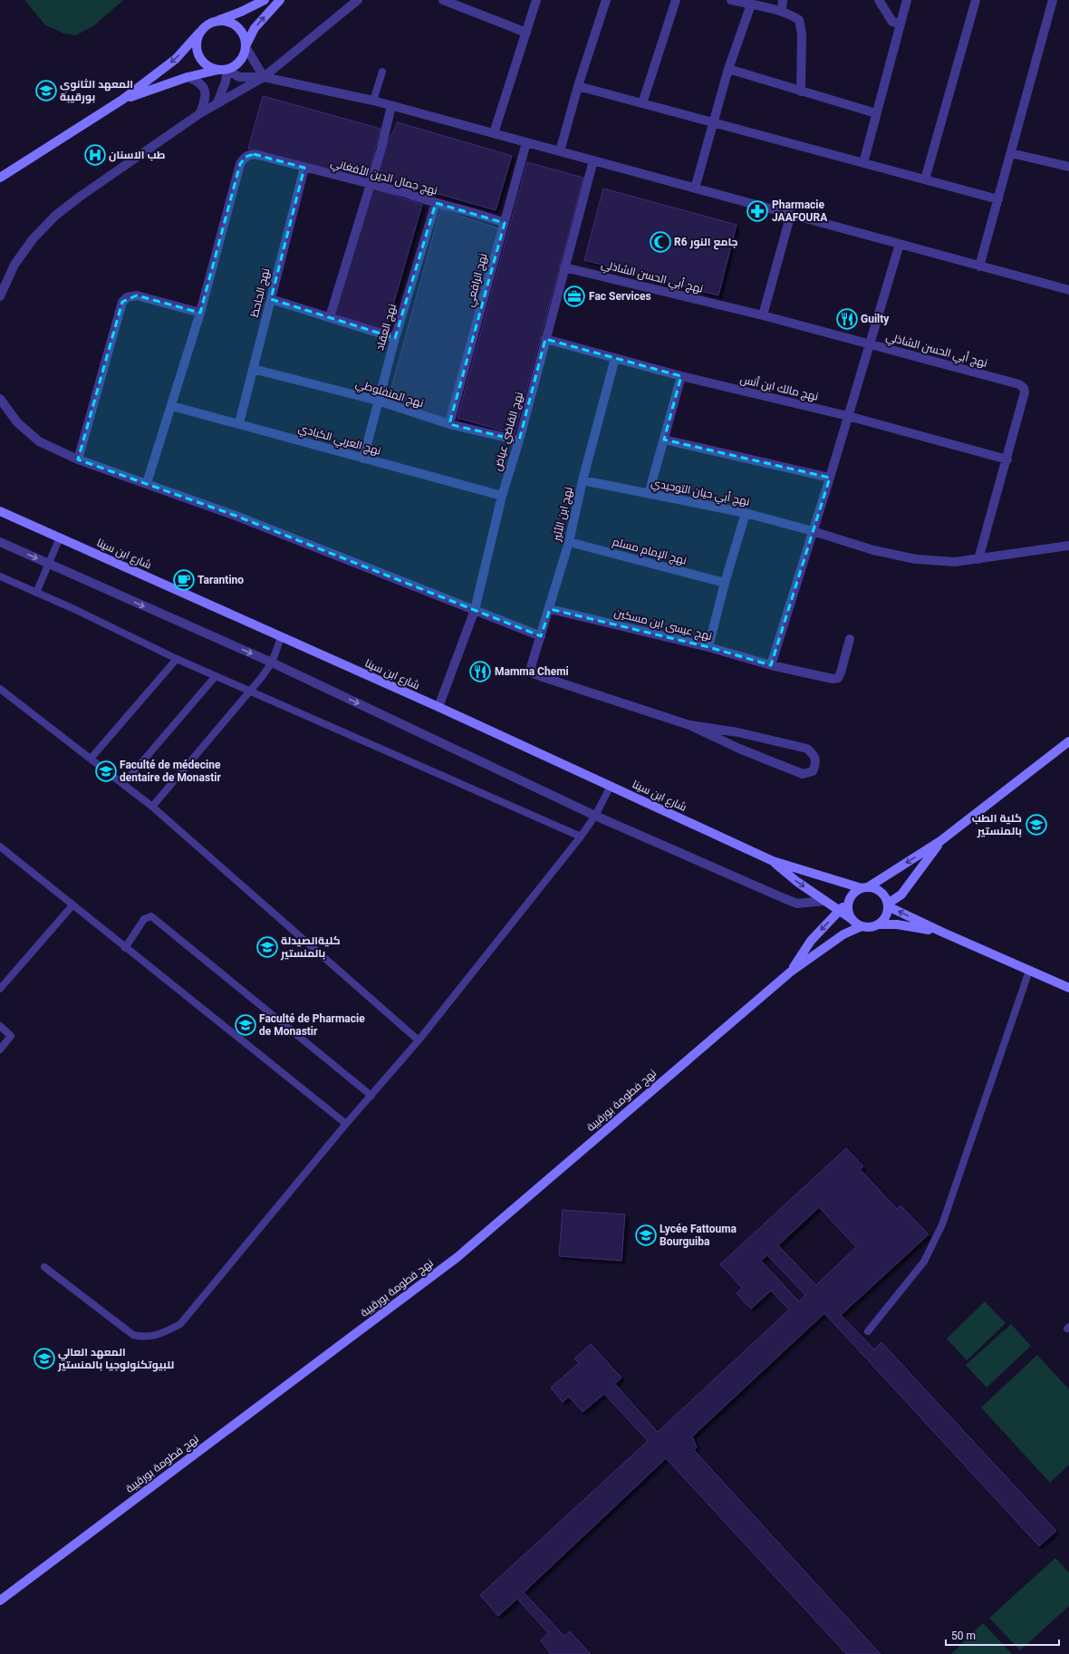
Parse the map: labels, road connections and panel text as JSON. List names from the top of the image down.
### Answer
{
  "streets": {
    "main road": ["شارع ابن سينا", "نهج فطومة بورقيبة"],
    "street": [
      "نهج جمال الدين الأفغاني",
      "نهج أبي الحسن الشاذلي",
      "نهج الرافعي",
      "نهج الجاحظ",
      "نهج العقاد",
      "نهج مالك ابن أنس",
      "نهج المنفلوطي",
      "نهج القاضي عياض",
      "نهج العربي الكبادي",
      "نهج أبي حيان التوحيدي",
      "نهج ابن الأثير",
      "نهج الإمام مسلم",
      "نهج عيسى ابن مسكين"
    ]
  },
  "crossings": [
    ["نهج جمال الدين الأفغاني", "نهج الرافعي"],
    ["نهج جمال الدين الأفغاني", "نهج الجاحظ"],
    ["نهج جمال الدين الأفغاني", "نهج العقاد"],
    ["نهج أبي الحسن الشاذلي", "نهج مالك ابن أنس"],
    ["نهج أبي الحسن الشاذلي", "نهج القاضي عياض"],
    ["نهج أبي الحسن الشاذلي", "نهج أبي حيان التوحيدي"],
    ["نهج الرافعي", "نهج المنفلوطي"],
    ["نهج الجاحظ", "نهج المنفلوطي"],
    ["نهج الجاحظ", "نهج العربي الكبادي"],
    ["نهج العقاد", "نهج المنفلوطي"],
    ["نهج العقاد", "نهج العربي الكبادي"],
    ["نهج مالك ابن أنس", "نهج القاضي عياض"],
    ["نهج مالك ابن أنس", "نهج ابن الأثير"],
    ["نهج المنفلوطي", "نهج القاضي عياض"],
    ["نهج القاضي عياض", "نهج العربي الكبادي"],
    ["نهج القاضي عياض", "شارع ابن سينا"],
    ["نهج أبي حيان التوحيدي", "نهج ابن الأثير"],
    ["نهج ابن الأثير", "نهج الإمام مسلم"],
    ["نهج ابن الأثير", "نهج عيسى ابن مسكين"]
  ],
  "places": {
    "school or university": [
      "المعهد الثانوي بورقيبة",
      "Faculté de médecine dentaire de Monastir",
      "كلية الطب بالمنستير",
      "كليةالصيدلة بالمنستير",
      "Faculté de Pharmacie de Monastir",
      "Lycée Fattouma Bourguiba",
      "المعهد العالي للبيوتكنولوجيا بالمنستير"
    ],
    "hospital": ["طب الاسنان"],
    "pharmacy": ["Pharmacie JAAFOURA"],
    "mosque": ["R6 جامع النور"],
    "office": ["Fac Services"],
    "restaurant": ["Guilty", "Mamma Chemi"],
    "cafe": ["Tarantino"]
  },
  "scale_bar": "50 m"
}
